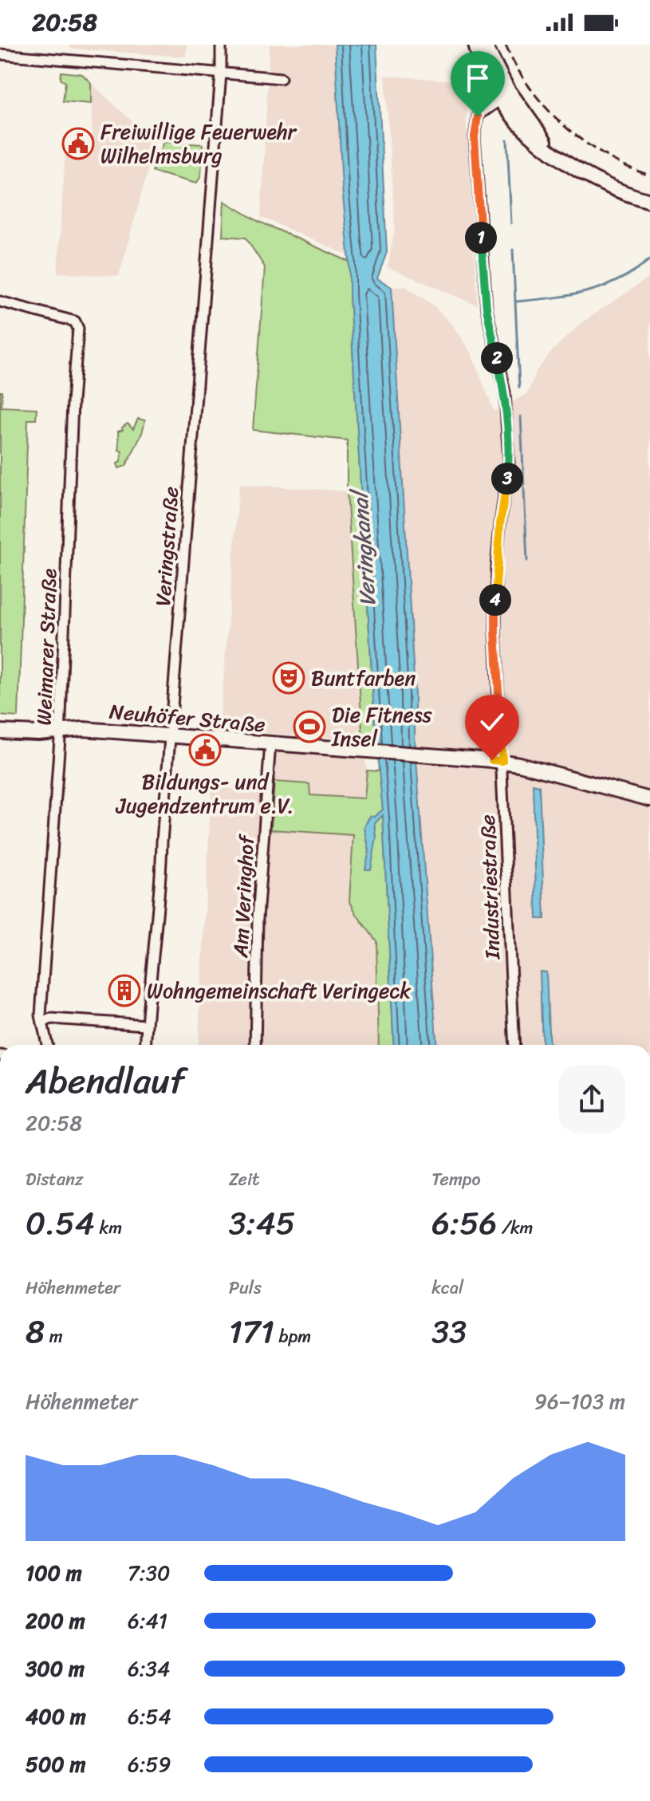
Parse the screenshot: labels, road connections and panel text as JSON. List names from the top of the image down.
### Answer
{
  "streets": {
    "street": [
      "Veringstraße",
      "Weimarer Straße",
      "Neuhöfer Straße",
      "Industriestraße",
      "Am Veringhof"
    ]
  },
  "crossings": [
    ["Veringstraße", "Neuhöfer Straße"],
    ["Weimarer Straße", "Neuhöfer Straße"],
    ["Neuhöfer Straße", "Industriestraße"],
    ["Neuhöfer Straße", "Am Veringhof"]
  ],
  "water": ["Veringkanal"],
  "places": {
    "public building": ["Freiwillige Feuerwehr Wilhelmsburg", "Bildungs- und Jugendzentrum e.V."],
    "theatre": ["Buntfarben"],
    "sports": ["Die Fitness Insel"],
    "building": ["Wohngemeinschaft Veringeck"]
  },
  "page": {
    "status": "20:58",
    "pins": [
      "1",
      "2",
      "3",
      "4"
    ],
    "heading": ["Abendlauf", "20:58"],
    "stats": [
      ["Distanz", "0.54 km"],
      ["Zeit", "3:45"],
      ["Tempo", "6:56 /km"],
      ["Höhenmeter", "8 m"],
      ["Puls", "171 bpm"],
      ["kcal", "33"]
    ],
    "chart": ["Höhenmeter", "96–103 m"],
    "list": [
      {
        "name": "100 m",
        "note": "7:30"
      },
      {
        "name": "200 m",
        "note": "6:41"
      },
      {
        "name": "300 m",
        "note": "6:34"
      },
      {
        "name": "400 m",
        "note": "6:54"
      },
      {
        "name": "500 m",
        "note": "6:59"
      }
    ]
  }
}
